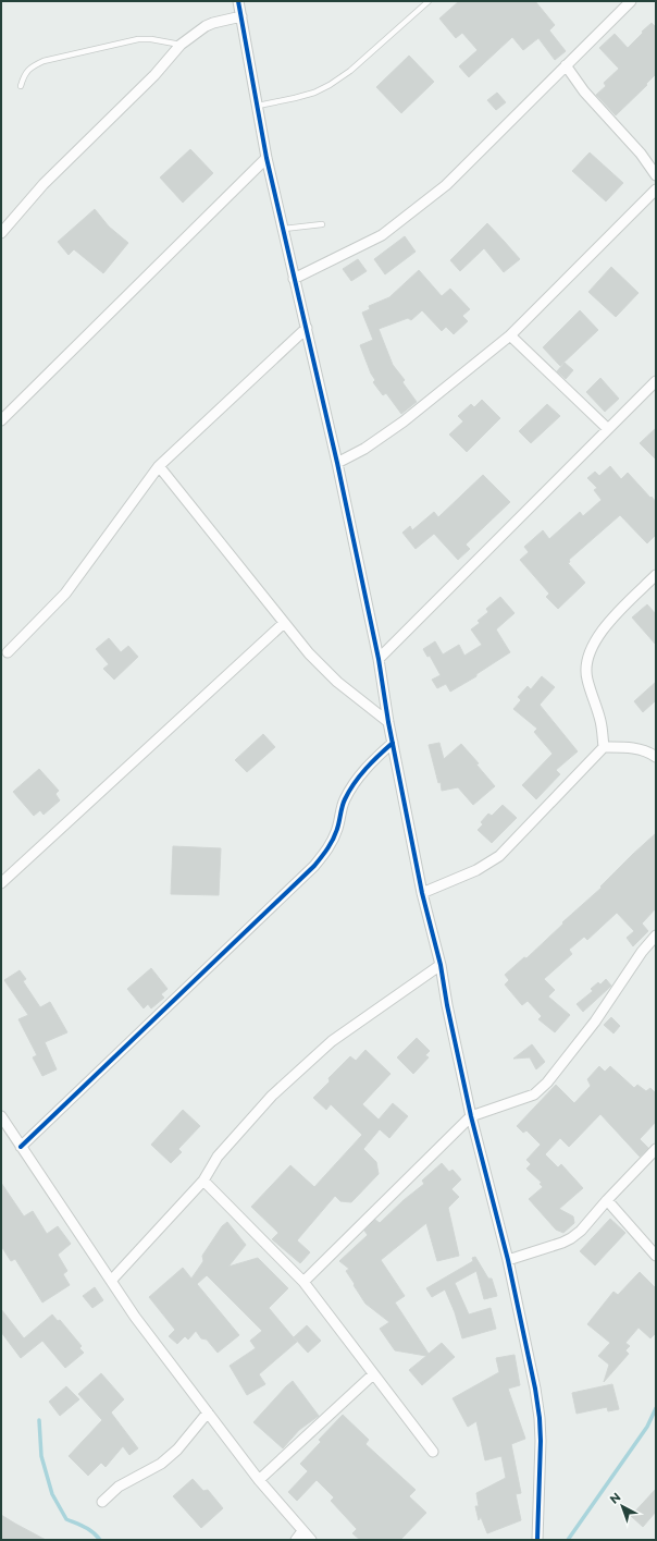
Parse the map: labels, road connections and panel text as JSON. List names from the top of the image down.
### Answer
{
  "north": "top left"
}
